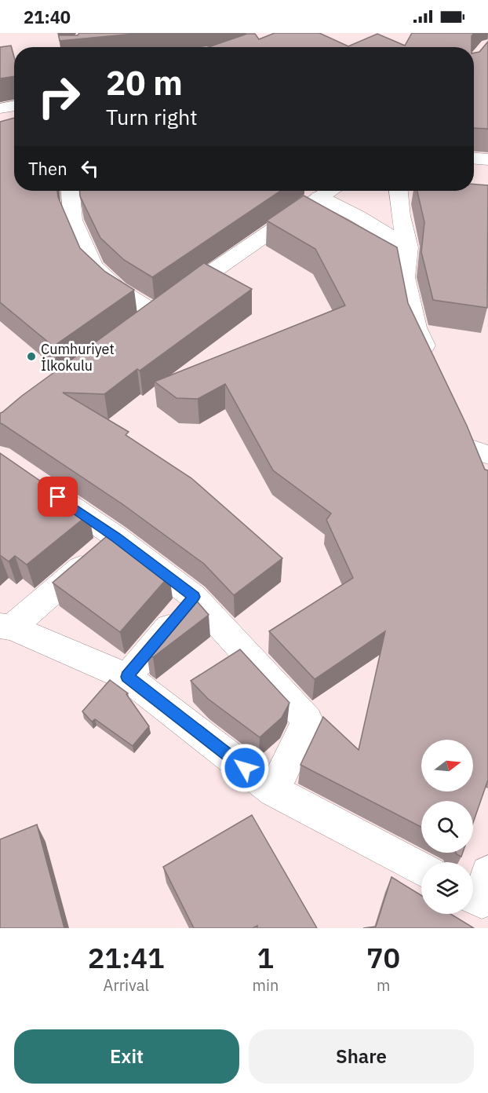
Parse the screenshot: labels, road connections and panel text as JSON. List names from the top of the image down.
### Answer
{
  "places": ["Cumhuriyet İlkokulu"],
  "north": "right",
  "page": {
    "status": "21:40",
    "turn": ["20 m", "Turn right"],
    "then": "Then",
    "eta": [
      "21:41",
      "Arrival",
      "1",
      "min",
      "70",
      "m"
    ],
    "buttons": ["Exit", "Share"]
  }
}
